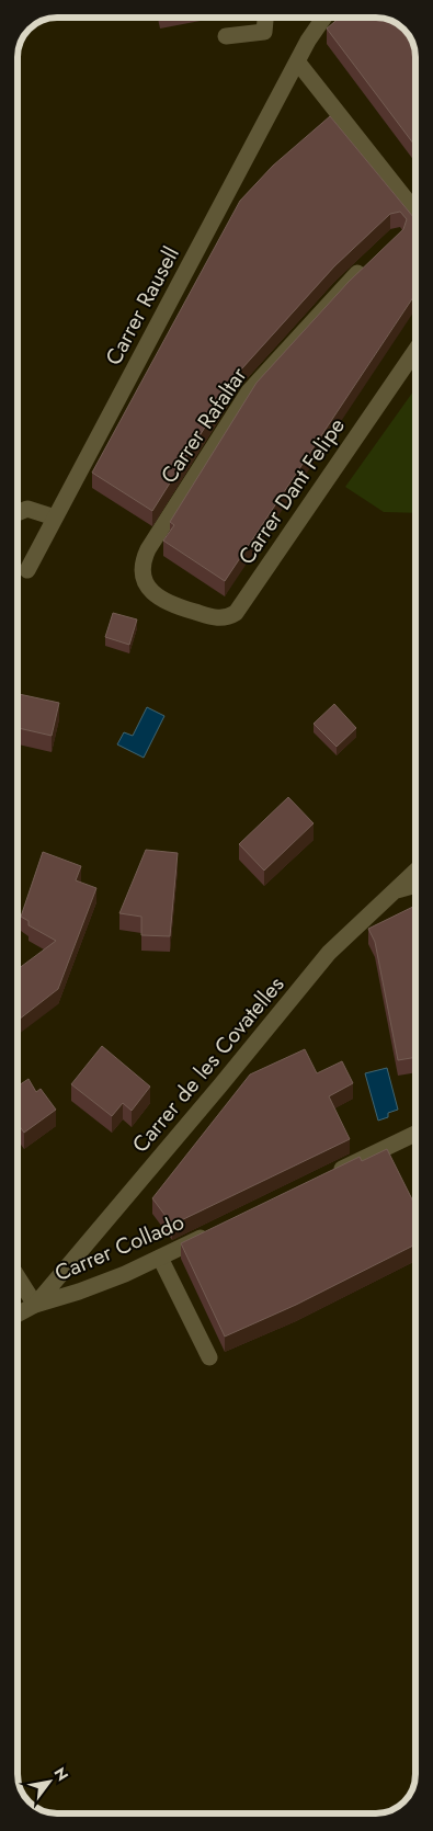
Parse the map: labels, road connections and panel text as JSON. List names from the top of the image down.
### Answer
{
  "streets": {
    "street": [
      "Carrer Rausell",
      "Carrer Rafaltar",
      "Carrer Dant Felipe",
      "Carrer de les Covatelles",
      "Carrer Collado"
    ]
  },
  "crossings": [
    ["Carrer Rafaltar", "Carrer Dant Felipe"],
    ["Carrer de les Covatelles", "Carrer Collado"]
  ],
  "north": "top right"
}
